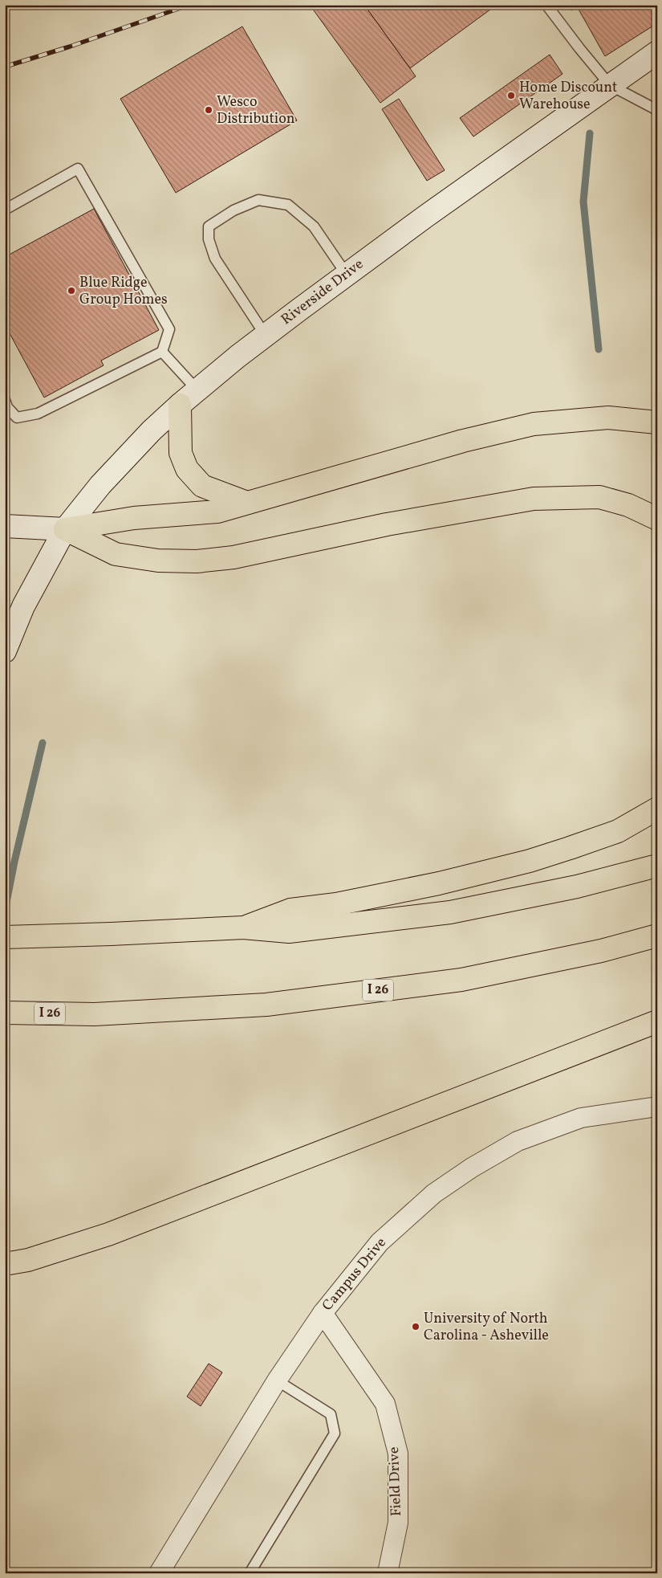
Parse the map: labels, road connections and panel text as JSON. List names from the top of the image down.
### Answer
{
  "streets": {
    "highway": ["I 26"],
    "main road": ["Riverside Drive"],
    "street": ["Campus Drive", "Field Drive"]
  },
  "crossings": [
    ["Campus Drive", "Field Drive"]
  ],
  "places": [
    "Home Discount Warehouse",
    "Wesco Distribution",
    "Blue Ridge Group Homes",
    "University of North Carolina - Asheville"
  ]
}
